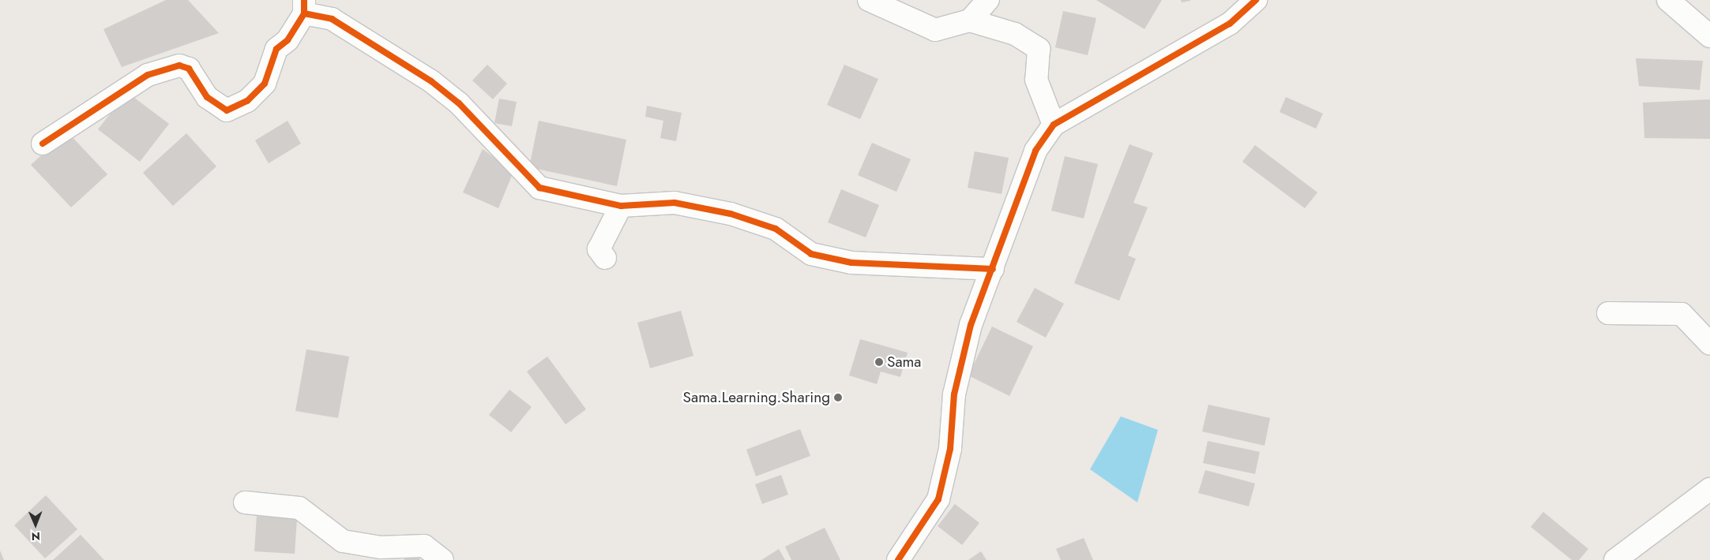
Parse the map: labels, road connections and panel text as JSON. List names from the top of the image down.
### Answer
{
  "places": ["Sama", "Sama.Learning.Sharing"],
  "north": "bottom"
}
